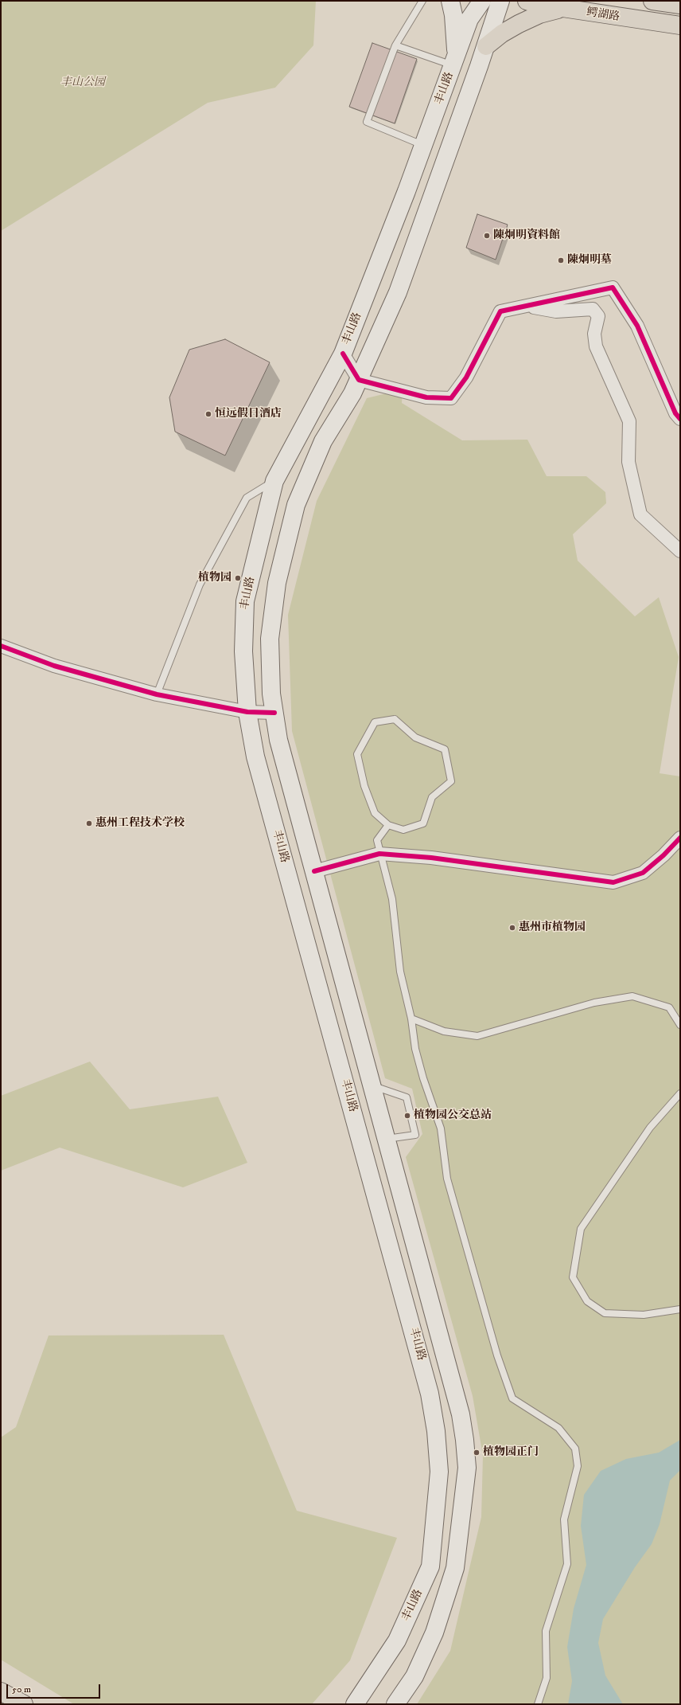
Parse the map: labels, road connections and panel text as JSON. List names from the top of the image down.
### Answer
{
  "streets": {
    "main road": ["鳄湖路", "丰山路"]
  },
  "parks": ["丰山公园"],
  "places": [
    "陳炯明資料館",
    "陳炯明墓",
    "恒远假日酒店",
    "植物园",
    "惠州工程技术学校",
    "惠州市植物园",
    "植物园公交总站",
    "植物园正门"
  ],
  "scale_bar": "50 m"
}
